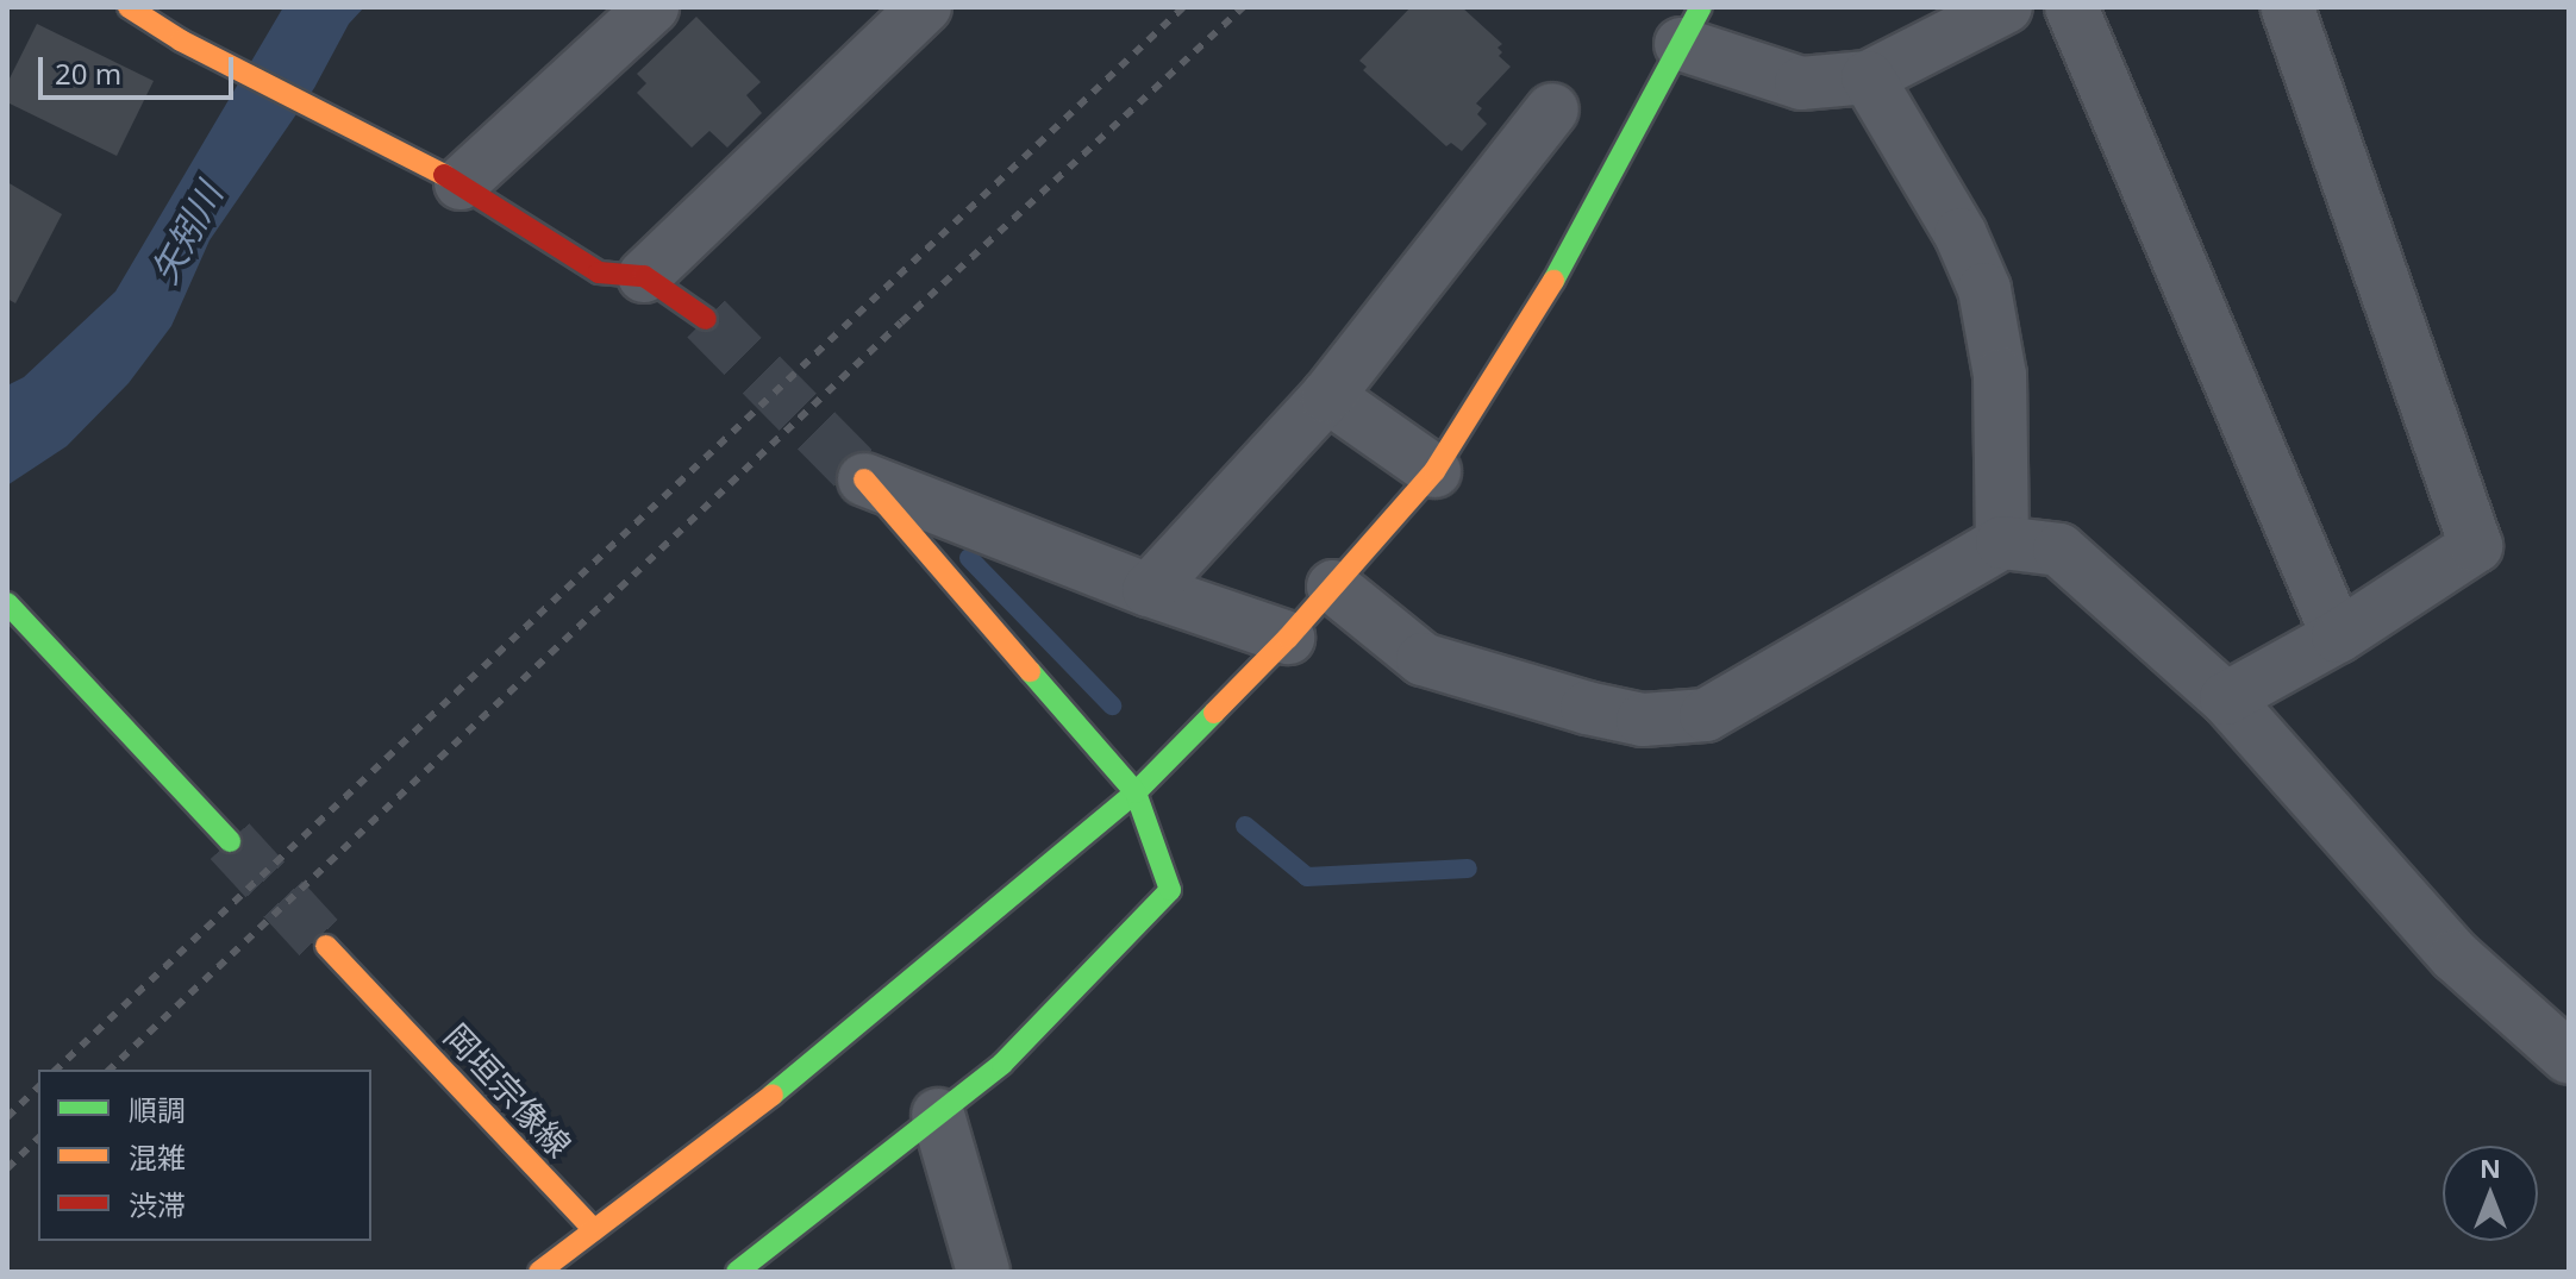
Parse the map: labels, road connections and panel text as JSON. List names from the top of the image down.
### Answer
{
  "streets": {
    "street": ["岡垣宗像線"]
  },
  "water": ["矢矧川"],
  "legend": ["順調", "混雑", "渋滞"],
  "scale_bar": "20 m",
  "north": "top"
}
